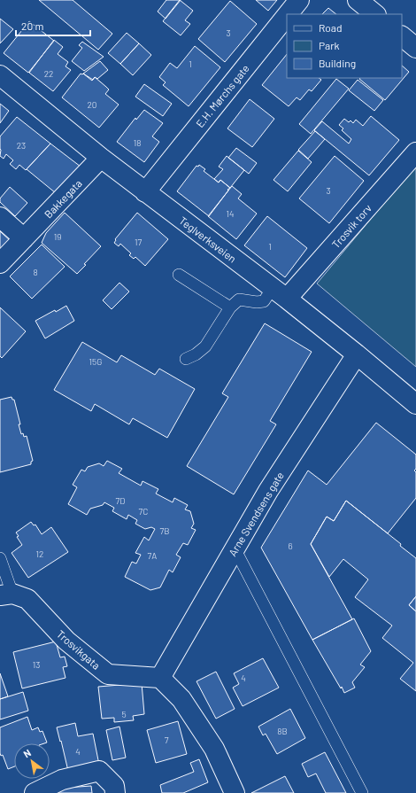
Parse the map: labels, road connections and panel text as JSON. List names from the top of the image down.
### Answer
{
  "streets": {
    "street": [
      "E.H. Mørchs gate",
      "Bakkegata",
      "Trosvik torv",
      "Teglverksveien",
      "Arne Svendsens gate",
      "Trosvikgata"
    ]
  },
  "crossings": [
    ["E.H. Mørchs gate", "Teglverksveien"],
    ["Bakkegata", "Teglverksveien"],
    ["Trosvik torv", "Teglverksveien"],
    ["Teglverksveien", "Arne Svendsens gate"],
    ["Arne Svendsens gate", "Trosvikgata"]
  ],
  "house_numbers": [
    "3",
    "1",
    "22",
    "20",
    "18",
    "23",
    "3",
    "14",
    "19",
    "17",
    "1",
    "8",
    "15G",
    "7D",
    "7C",
    "7B",
    "6",
    "12",
    "7A",
    "13",
    "4",
    "5",
    "8B",
    "7",
    "4"
  ],
  "legend": ["Road", "Park", "Building"],
  "scale_bar": "20 m",
  "north": "top left"
}
